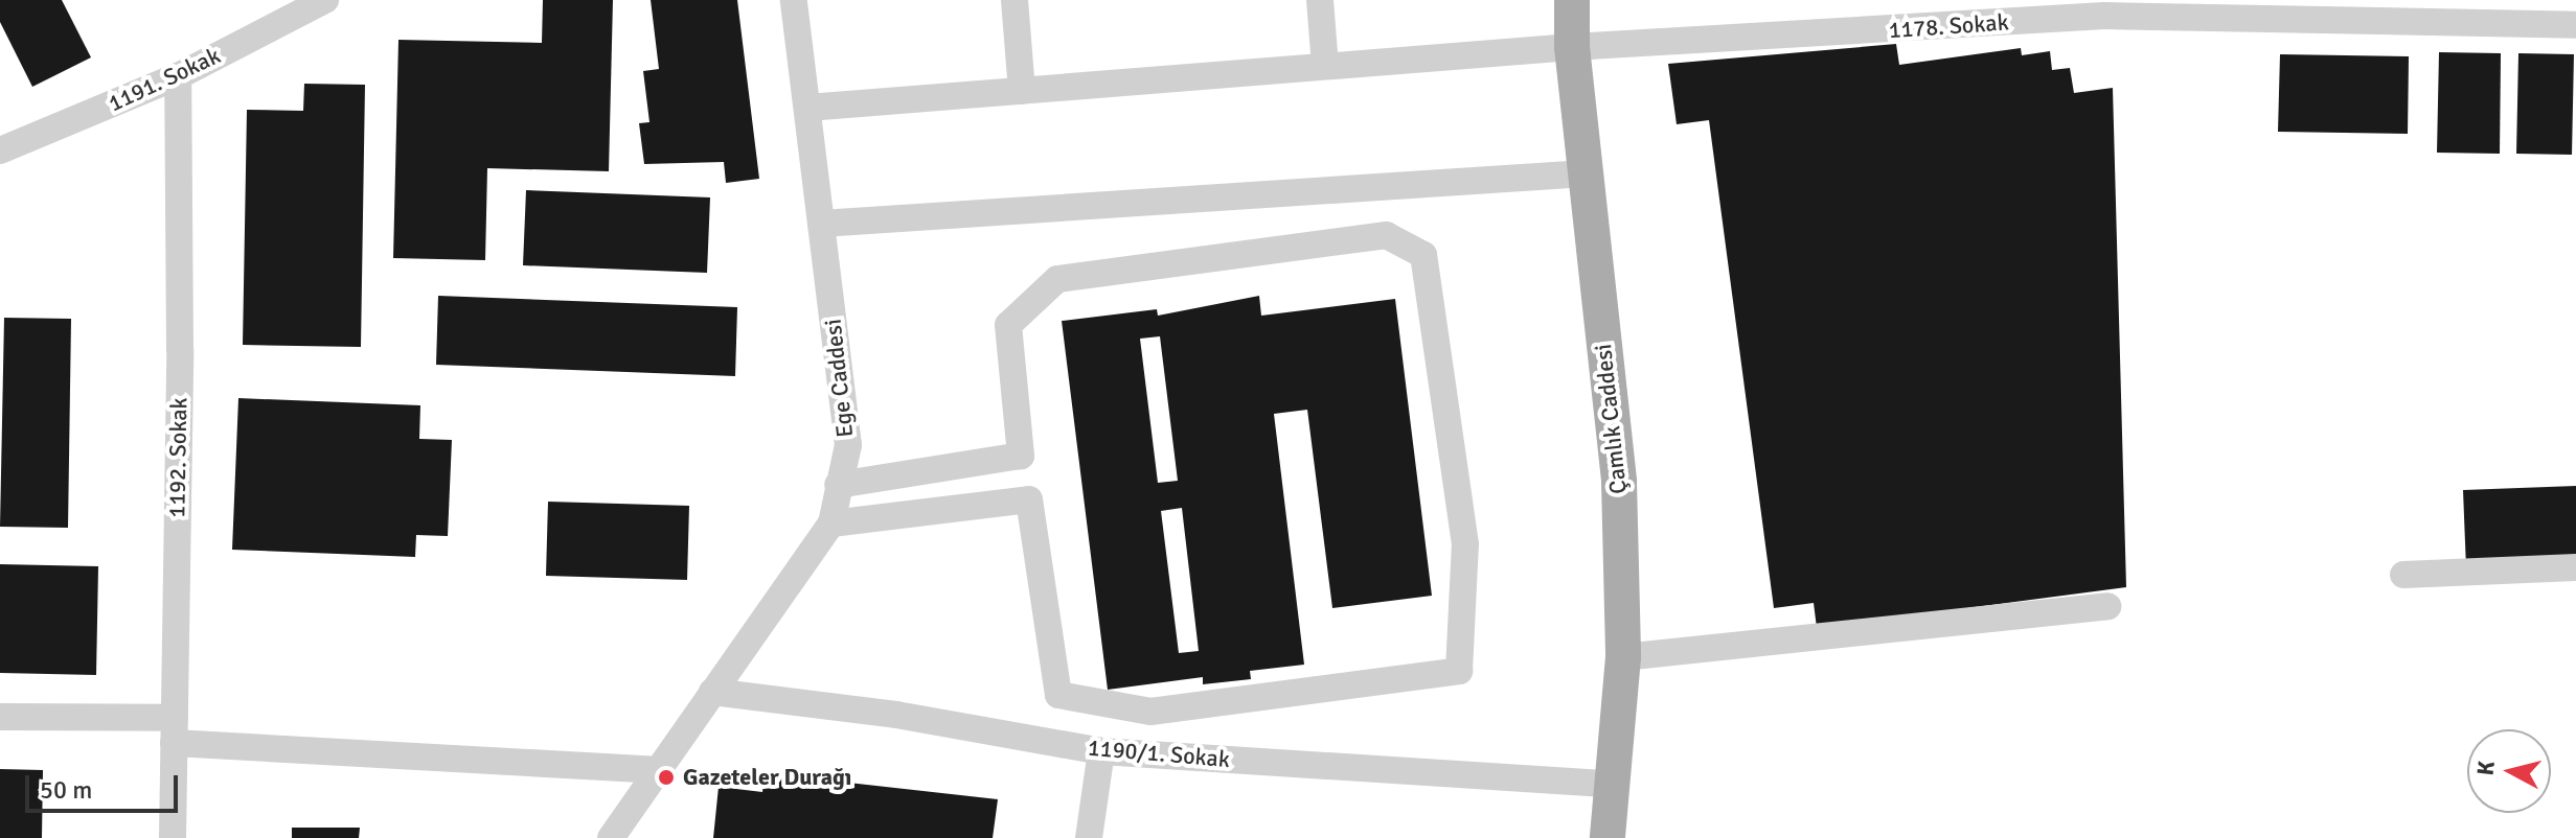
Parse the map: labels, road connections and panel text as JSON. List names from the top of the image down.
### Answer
{
  "streets": {
    "main road": ["Çamlık Caddesi"],
    "street": [
      "1178. Sokak",
      "1191. Sokak",
      "Ege Caddesi",
      "1192. Sokak",
      "1190/1. Sokak"
    ]
  },
  "crossings": [
    ["1178. Sokak", "Ege Caddesi"],
    ["1178. Sokak", "Çamlık Caddesi"],
    ["1191. Sokak", "1192. Sokak"],
    ["Ege Caddesi", "1190/1. Sokak"],
    ["Çamlık Caddesi", "1190/1. Sokak"]
  ],
  "places": ["Gazeteler Durağı"],
  "scale_bar": "50 m",
  "north": "left"
}
